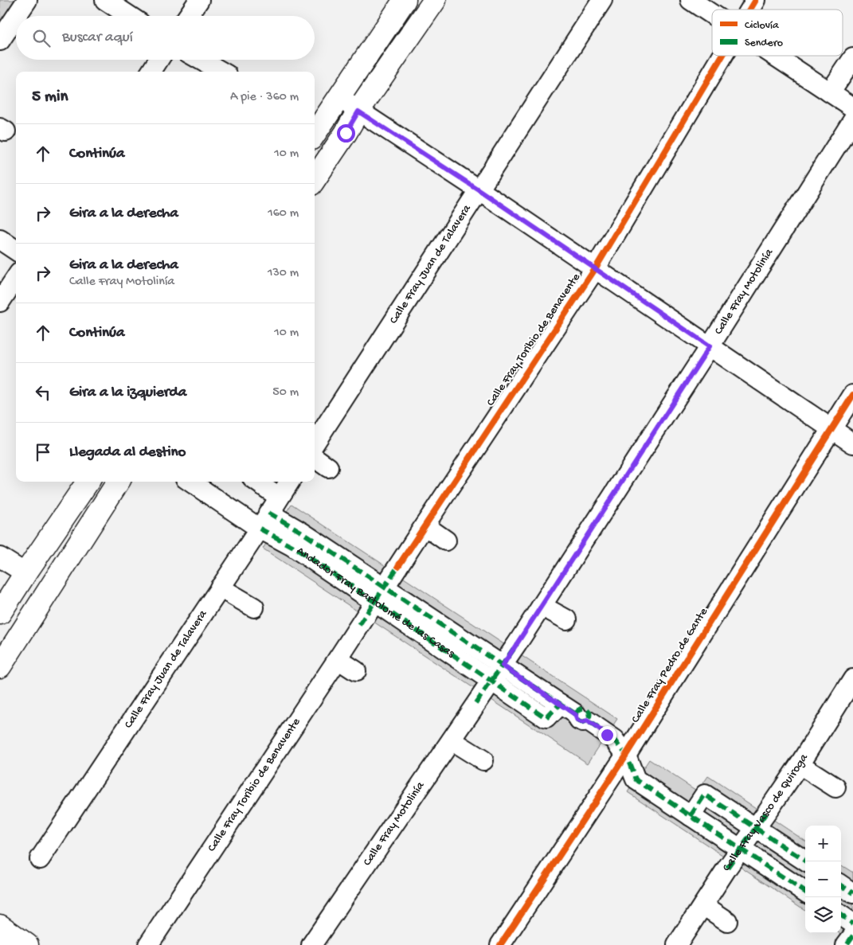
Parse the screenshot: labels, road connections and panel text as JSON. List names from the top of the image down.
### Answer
{
  "streets": {
    "street": [
      "Calle Fray Juan de Talavera",
      "Calle Fray Motolinía",
      "Calle Fray Toribio de Benavente",
      "Andador Fray Bartolomé de las Casas",
      "Calle Fray Pedro de Gante",
      "Calle Fray Vasco de Quiroga"
    ]
  },
  "crossings": [
    ["Calle Fray Juan de Talavera", "Andador Fray Bartolomé de las Casas"],
    ["Calle Fray Motolinía", "Andador Fray Bartolomé de las Casas"],
    ["Calle Fray Toribio de Benavente", "Andador Fray Bartolomé de las Casas"],
    ["Andador Fray Bartolomé de las Casas", "Calle Fray Pedro de Gante"],
    ["Andador Fray Bartolomé de las Casas", "Calle Fray Vasco de Quiroga"]
  ],
  "legend": ["Ciclovía", "Sendero"],
  "page": {
    "search": "Buscar aquí",
    "heading": ["5 min", "A pie · 360 m"],
    "list": [
      ["Continúa", "10 m"],
      ["Gira a la derecha", "160 m"],
      ["Gira a la derecha", "Calle Fray Motolinía", "130 m"],
      ["Continúa", "10 m"],
      ["Gira a la izquierda", "50 m"],
      "Llegada al destino"
    ],
    "map_buttons": ["+", "−"]
  }
}
